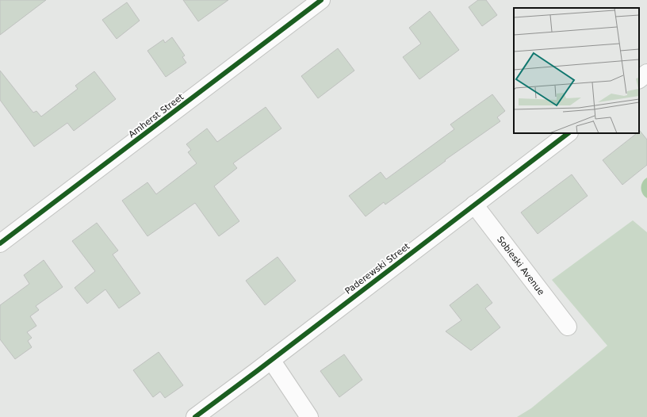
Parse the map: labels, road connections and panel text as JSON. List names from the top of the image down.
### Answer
{
  "streets": {
    "street": ["Amherst Street", "Sobieski Avenue", "Paderewski Street"]
  },
  "crossings": [
    ["Sobieski Avenue", "Paderewski Street"]
  ]
}
